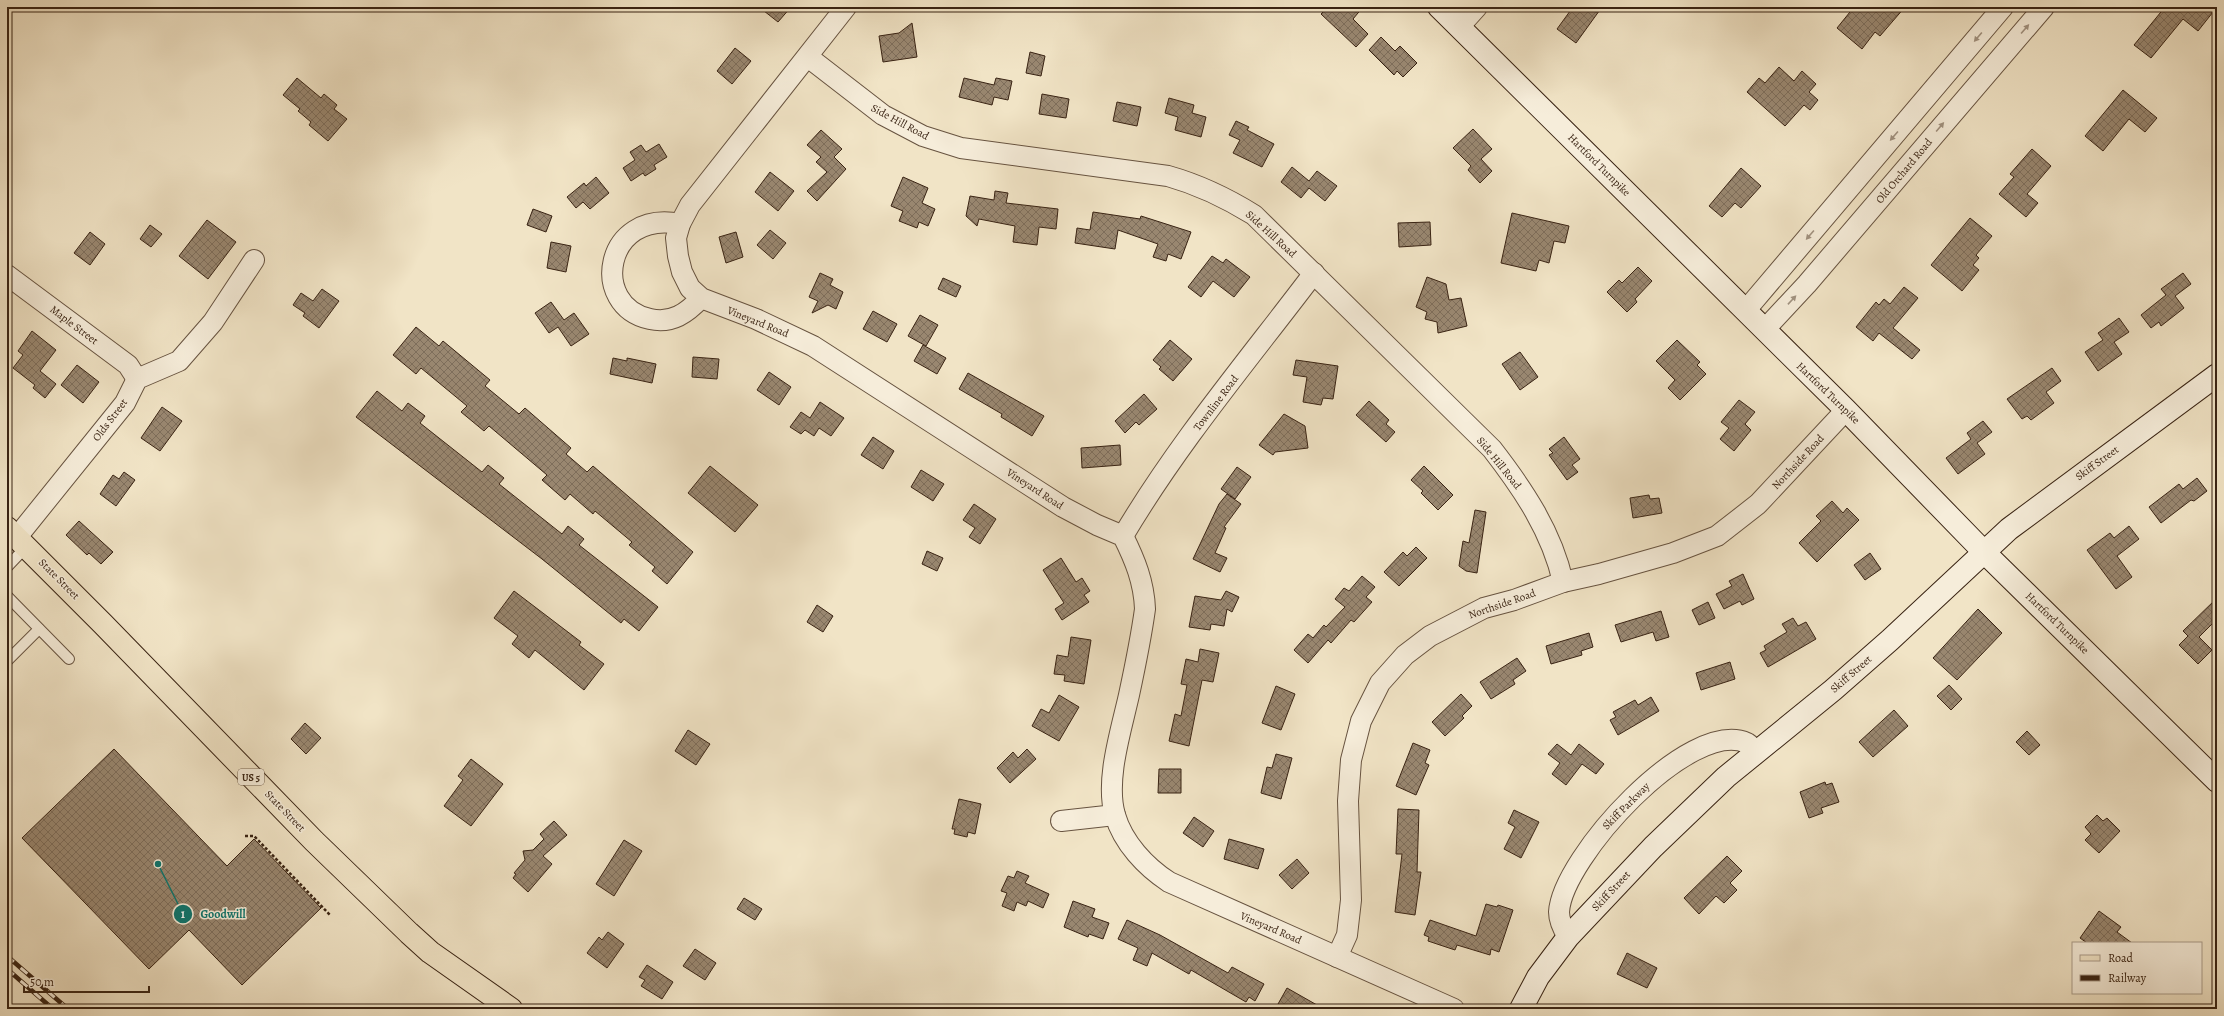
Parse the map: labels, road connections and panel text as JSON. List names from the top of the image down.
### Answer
{
  "streets": {
    "main road": [
      "Hartford Turnpike",
      "Skiff Street",
      "State Street",
      "US 5"
    ],
    "street": [
      "Side Hill Road",
      "Old Orchard Road",
      "Vineyard Road",
      "Maple Street",
      "Townline Road",
      "Olds Street",
      "Northside Road",
      "Skiff Parkway"
    ]
  },
  "crossings": [
    ["Side Hill Road", "Vineyard Road"],
    ["Side Hill Road", "Townline Road"],
    ["Side Hill Road", "Northside Road"],
    ["Hartford Turnpike", "Old Orchard Road"],
    ["Hartford Turnpike", "Northside Road"],
    ["Hartford Turnpike", "Skiff Street"],
    ["Vineyard Road", "Townline Road"],
    ["Vineyard Road", "Northside Road"],
    ["Maple Street", "Olds Street"],
    ["Olds Street", "State Street"],
    ["Skiff Street", "Skiff Parkway"]
  ],
  "places": ["Goodwill"],
  "legend": ["Road", "Railway"],
  "scale_bar": "50 m"
}
